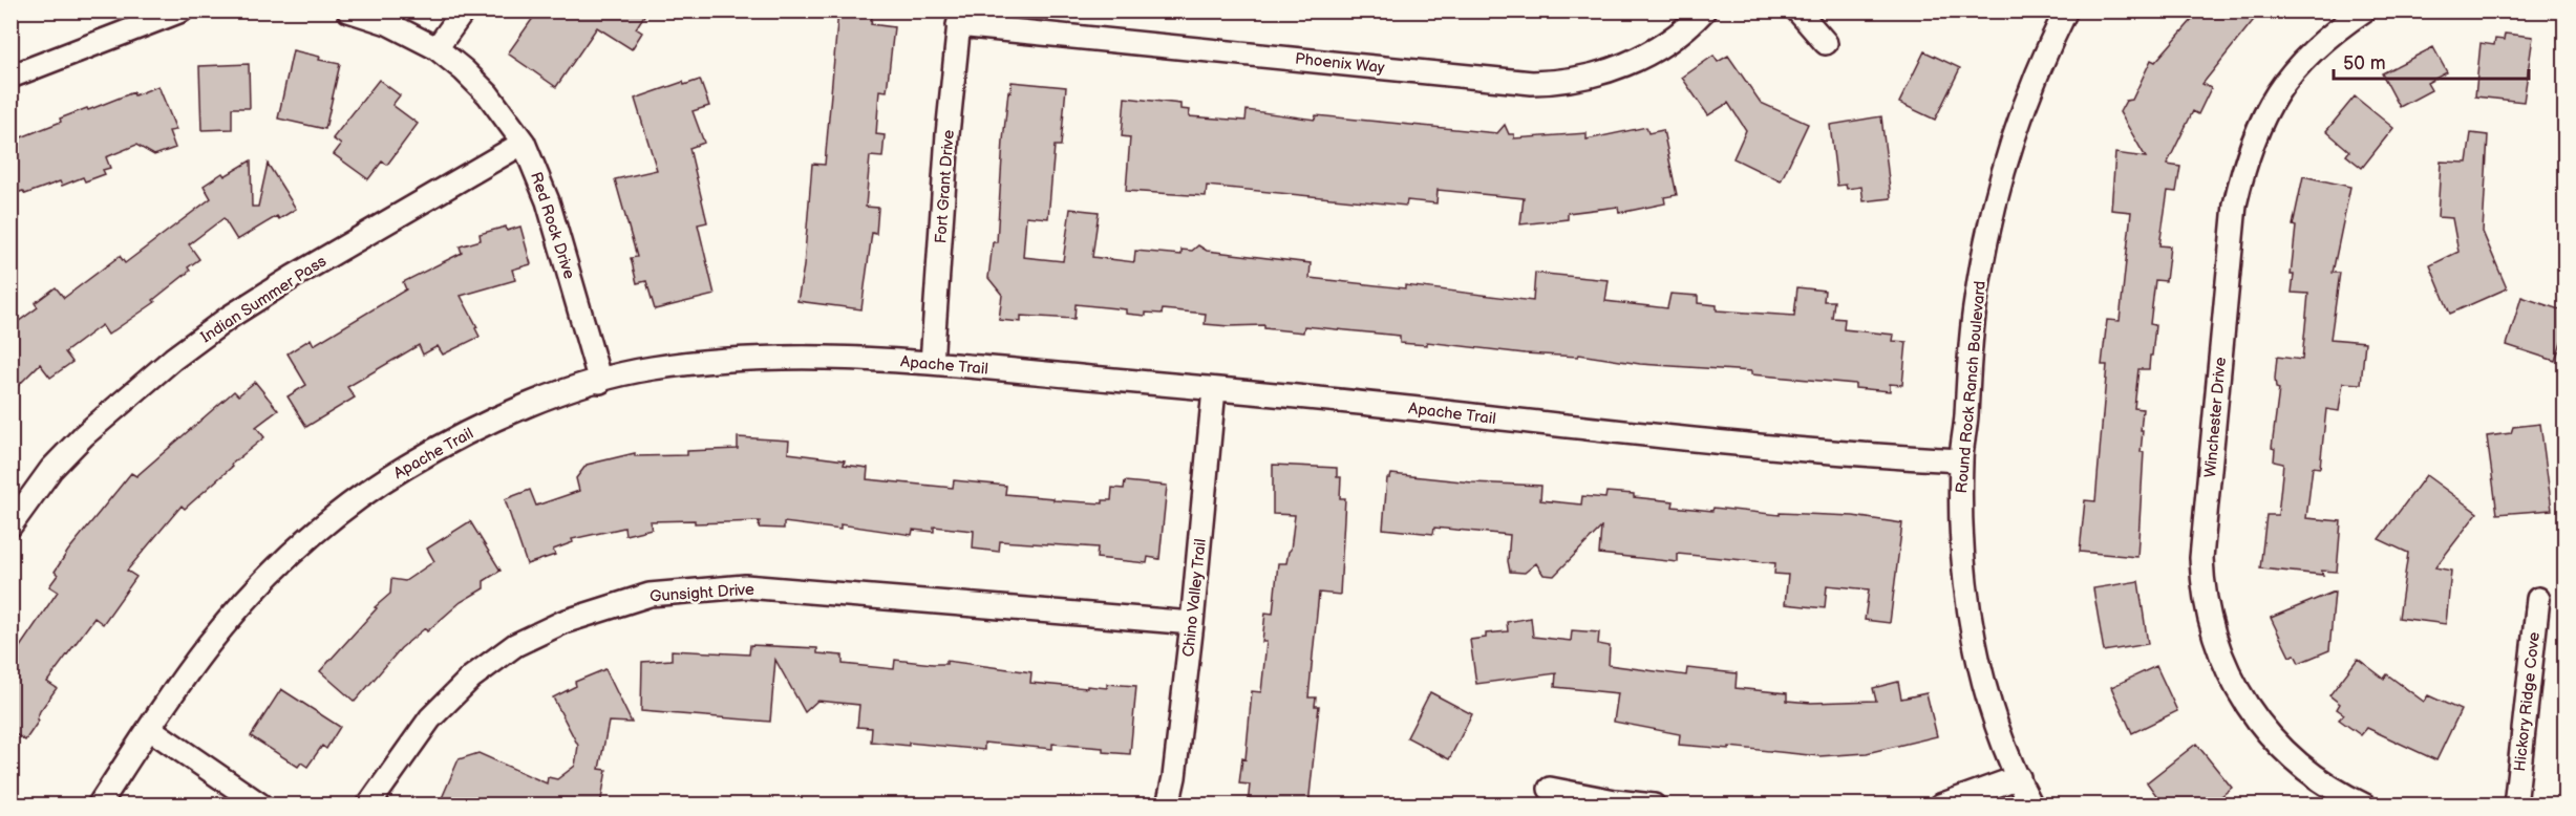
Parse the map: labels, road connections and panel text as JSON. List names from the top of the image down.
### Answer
{
  "streets": {
    "street": [
      "Phoenix Way",
      "Fort Grant Drive",
      "Red Rock Drive",
      "Indian Summer Pass",
      "Apache Trail",
      "Round Rock Ranch Boulevard",
      "Winchester Drive",
      "Gunsight Drive",
      "Chino Valley Trail",
      "Hickory Ridge Cove"
    ]
  },
  "crossings": [
    ["Phoenix Way", "Fort Grant Drive"],
    ["Fort Grant Drive", "Apache Trail"],
    ["Red Rock Drive", "Indian Summer Pass"],
    ["Red Rock Drive", "Apache Trail"],
    ["Apache Trail", "Round Rock Ranch Boulevard"],
    ["Apache Trail", "Chino Valley Trail"],
    ["Gunsight Drive", "Chino Valley Trail"]
  ],
  "scale_bar": "50 m"
}
